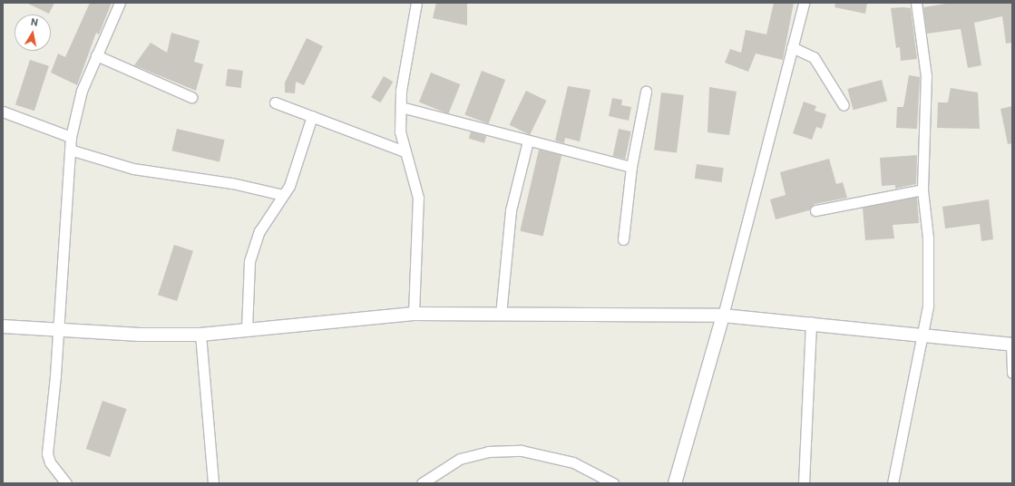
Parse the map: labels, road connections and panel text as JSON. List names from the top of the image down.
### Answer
{
  "north": "top"
}
